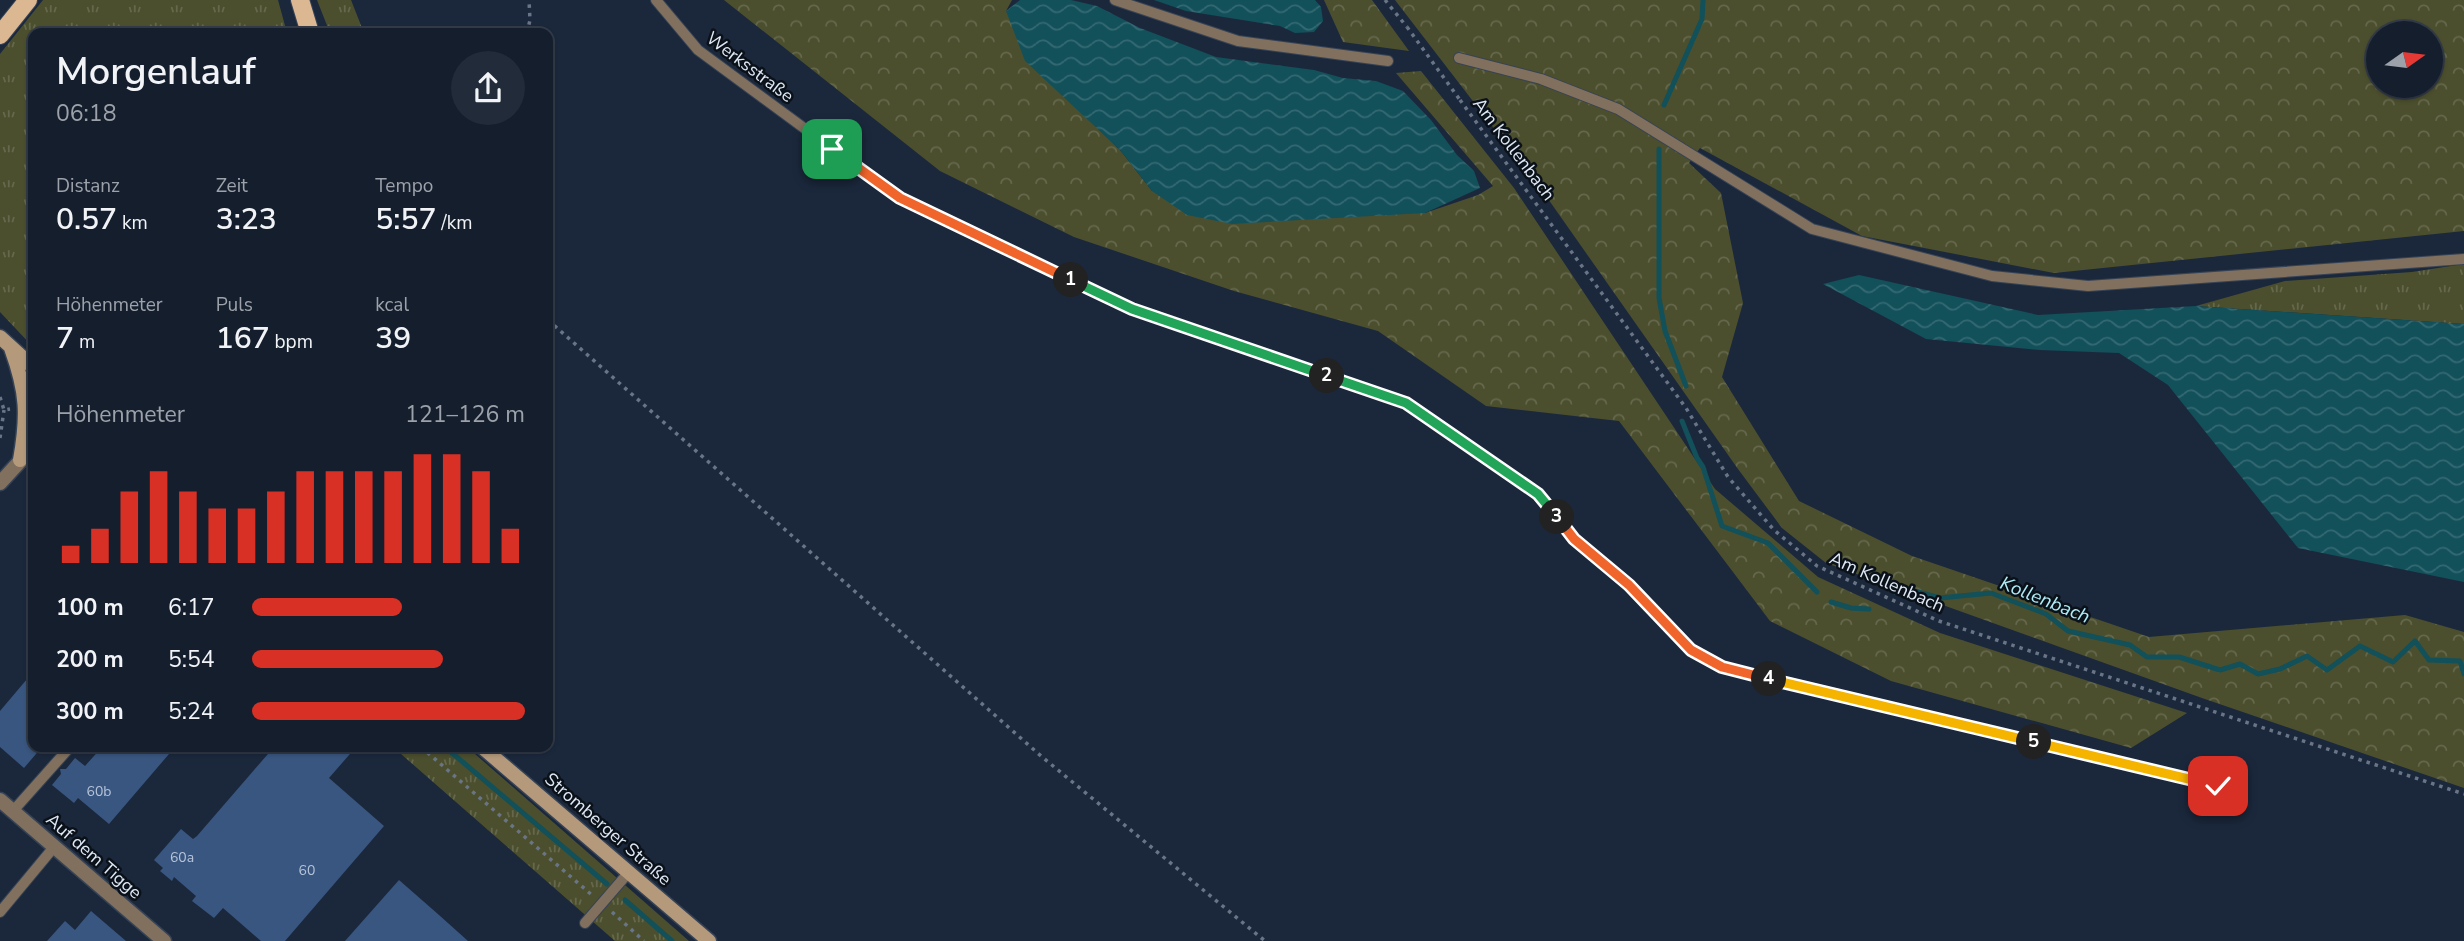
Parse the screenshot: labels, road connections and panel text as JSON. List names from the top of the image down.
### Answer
{
  "streets": {
    "main road": ["Stromberger Straße"],
    "street": ["Auf dem Tigge"],
    "lane": ["Werksstraße"],
    "path": ["Am Kollenbach"]
  },
  "water": ["Kollenbach"],
  "house_numbers": ["60b", "60a", "60"],
  "north": "right",
  "page": {
    "heading": ["Morgenlauf", "06:18"],
    "stats": [
      ["Distanz", "0.57 km"],
      ["Zeit", "3:23"],
      ["Tempo", "5:57 /km"],
      ["Höhenmeter", "7 m"],
      ["Puls", "167 bpm"],
      ["kcal", "39"]
    ],
    "pins": [
      "1",
      "2",
      "3",
      "4",
      "5"
    ],
    "chart": ["Höhenmeter", "121–126 m"],
    "list": [
      {
        "name": "100 m",
        "note": "6:17"
      },
      {
        "name": "200 m",
        "note": "5:54"
      },
      {
        "name": "300 m",
        "note": "5:24"
      }
    ]
  }
}
